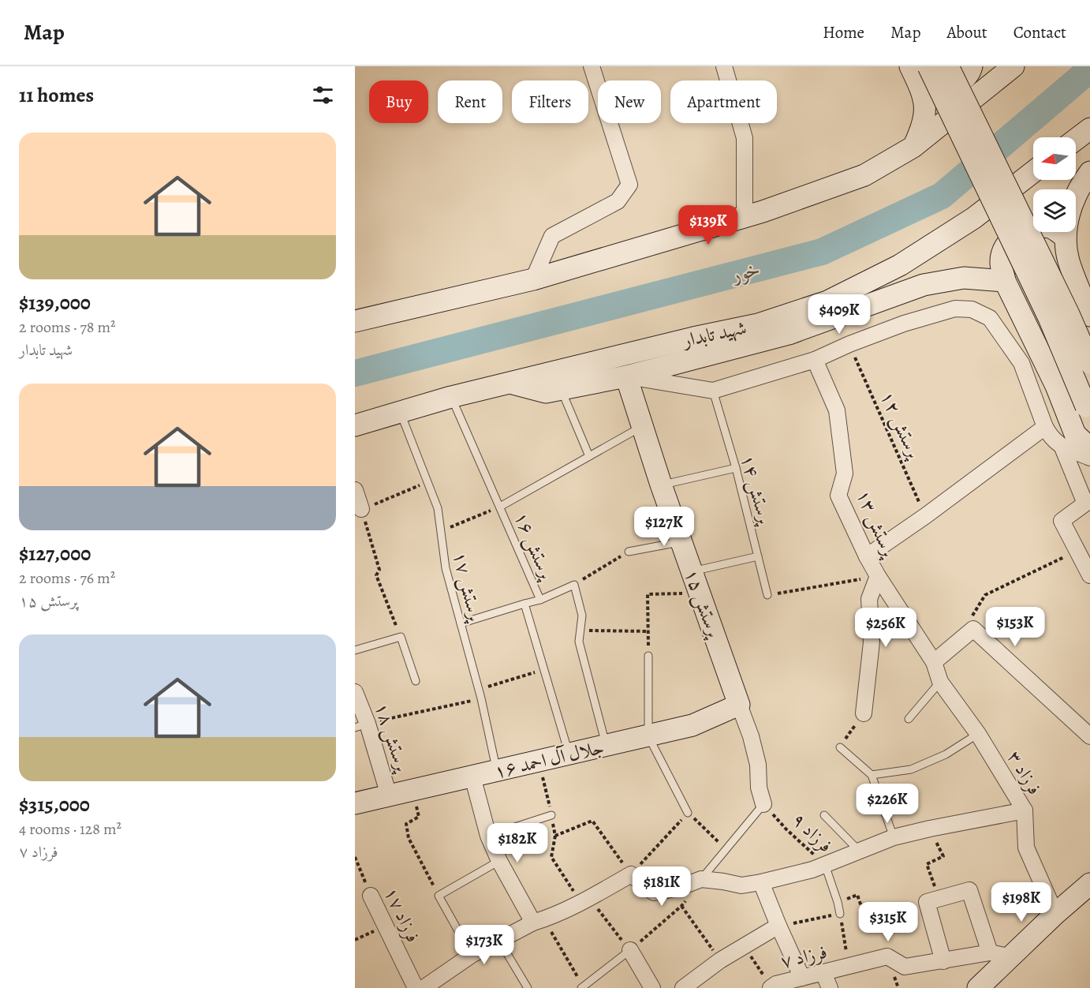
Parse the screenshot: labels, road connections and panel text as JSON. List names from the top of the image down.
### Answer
{
  "streets": {
    "street": [
      "شهید تابدار",
      "پرستش ۱۳",
      "پرستش ۱۵",
      "پرستش ۱۸",
      "جلال آل احمد ۱۶",
      "فرزاد ۳",
      "فرزاد ۱۷",
      "فرزاد ۷"
    ],
    "lane": [
      "پرستش ۱۴",
      "پرستش ۱۶",
      "پرستش ۱۷",
      "فرزاد ۹"
    ],
    "path": ["پرستش ۱۲"]
  },
  "crossings": [
    ["شهید تابدار", "پرستش ۱۶"],
    ["شهید تابدار", "پرستش ۱۷"],
    ["پرستش ۱۳", "فرزاد ۳"],
    ["پرستش ۱۶", "جلال آل احمد ۱۶"],
    ["پرستش ۱۷", "جلال آل احمد ۱۶"],
    ["پرستش ۱۵", "جلال آل احمد ۱۶"],
    ["پرستش ۱۵", "فرزاد ۹"],
    ["پرستش ۱۸", "جلال آل احمد ۱۶"]
  ],
  "water": ["خور"],
  "north": "left",
  "page": {
    "header": "Map",
    "nav": [
      "Home",
      "Map",
      "About",
      "Contact"
    ],
    "heading": "11 homes",
    "chip": [
      "Buy",
      "Rent",
      "Filters",
      "New",
      "Apartment"
    ],
    "list": [
      {
        "name": "$139,000",
        "note": "2 rooms · 78 m² · شهید تابدار"
      },
      {
        "name": "$127,000",
        "note": "2 rooms · 76 m² · پرستش ۱۵"
      },
      {
        "name": "$315,000",
        "note": "4 rooms · 128 m² · فرزاد ۷"
      }
    ],
    "price": [
      "$139K",
      "$409K",
      "$127K",
      "$153K",
      "$256K",
      "$226K",
      "$182K",
      "$181K",
      "$198K",
      "$315K",
      "$173K"
    ]
  }
}
